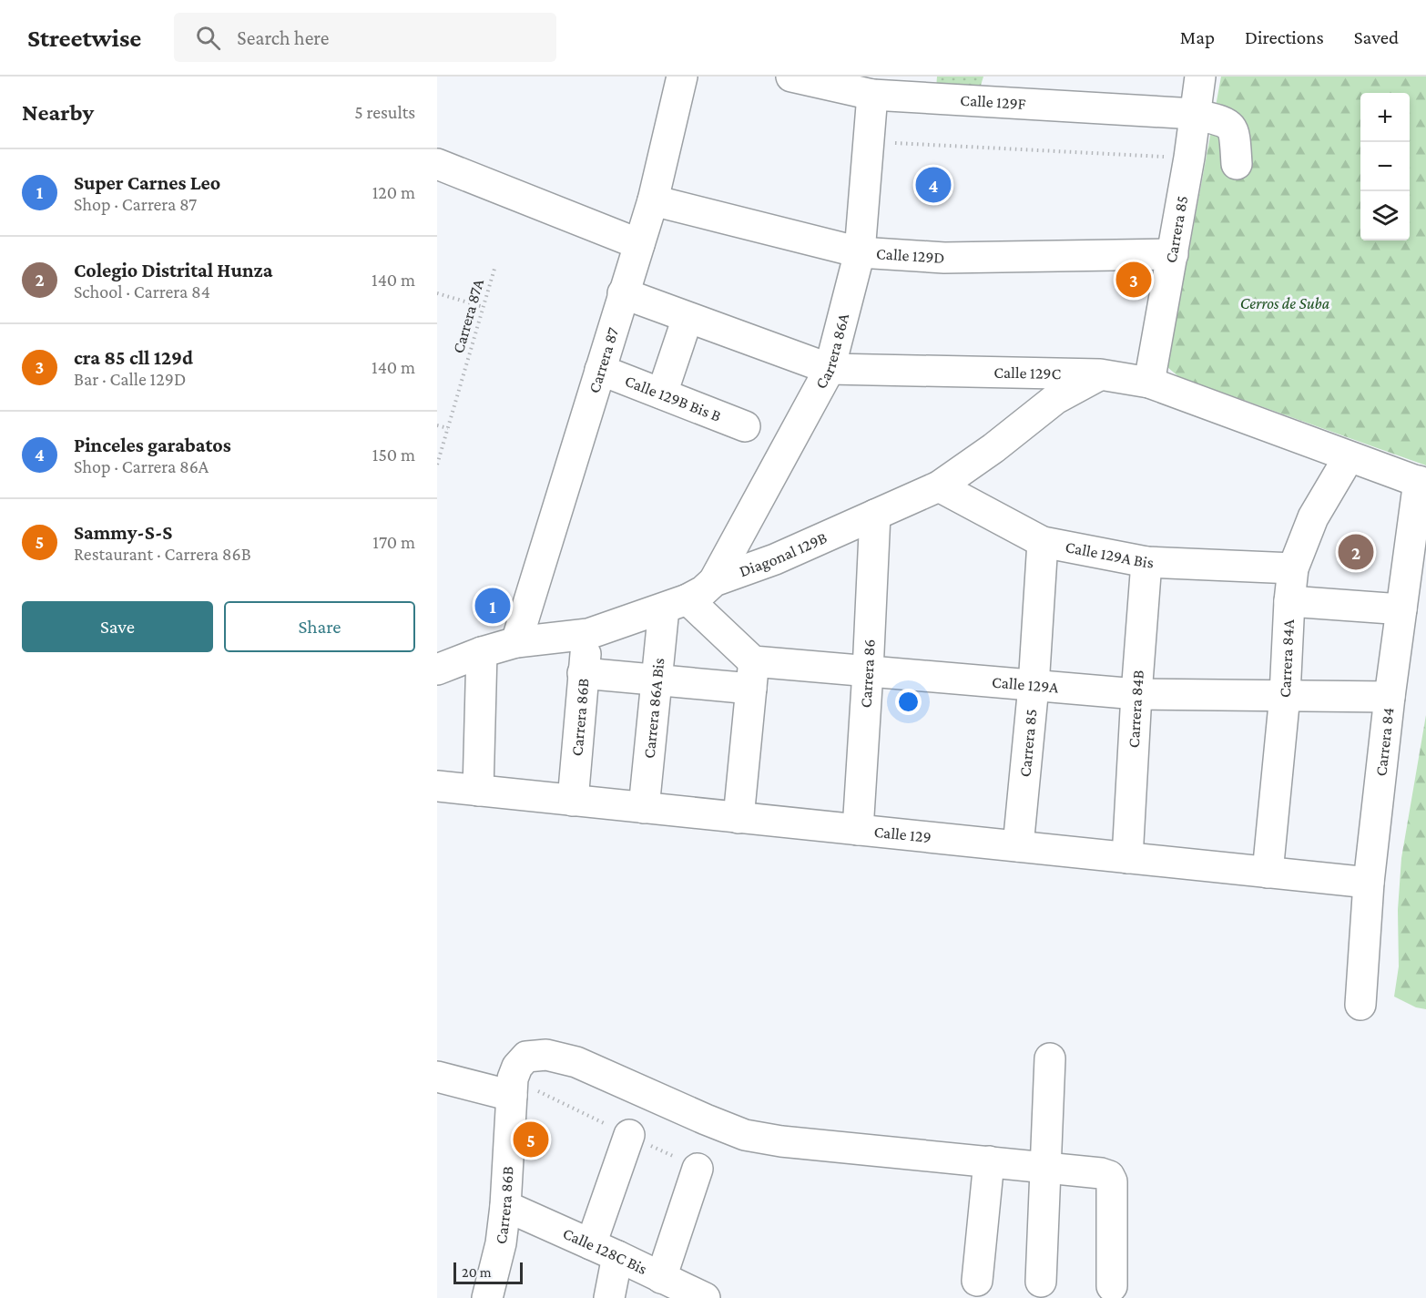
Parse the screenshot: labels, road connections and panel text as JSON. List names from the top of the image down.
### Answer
{
  "streets": {
    "street": [
      "Calle 129F",
      "Carrera 85",
      "Calle 129D",
      "Carrera 86A",
      "Carrera 87",
      "Calle 129C",
      "Calle 129B Bis B",
      "Diagonal 129B",
      "Calle 129A Bis",
      "Carrera 84A",
      "Carrera 86",
      "Calle 129A",
      "Carrera 86A Bis",
      "Carrera 84B",
      "Carrera 86B",
      "Carrera 84",
      "Calle 129",
      "Calle 128C Bis"
    ],
    "path": ["Carrera 87A"]
  },
  "crossings": [
    ["Calle 129F", "Carrera 85"],
    ["Calle 129F", "Carrera 86A"],
    ["Carrera 85", "Calle 129D"],
    ["Carrera 85", "Calle 129C"],
    ["Carrera 85", "Calle 129A Bis"],
    ["Carrera 85", "Calle 129A"],
    ["Carrera 85", "Calle 129"],
    ["Calle 129D", "Carrera 86A"],
    ["Calle 129D", "Carrera 87"],
    ["Carrera 86A", "Calle 129C"],
    ["Carrera 86A", "Diagonal 129B"],
    ["Carrera 87", "Calle 129C"],
    ["Carrera 87", "Calle 129B Bis B"],
    ["Carrera 87", "Diagonal 129B"],
    ["Calle 129C", "Diagonal 129B"],
    ["Calle 129C", "Carrera 84A"],
    ["Calle 129C", "Carrera 84"],
    ["Diagonal 129B", "Calle 129A Bis"],
    ["Diagonal 129B", "Carrera 86"],
    ["Diagonal 129B", "Carrera 86A Bis"],
    ["Diagonal 129B", "Carrera 86B"],
    ["Calle 129A Bis", "Carrera 84A"],
    ["Calle 129A Bis", "Carrera 84B"],
    ["Carrera 84A", "Calle 129A"],
    ["Carrera 84A", "Calle 129"],
    ["Carrera 86", "Calle 129A"],
    ["Carrera 86", "Calle 129"],
    ["Calle 129A", "Carrera 86A Bis"],
    ["Calle 129A", "Carrera 84B"],
    ["Calle 129A", "Carrera 86B"],
    ["Calle 129A", "Carrera 84"],
    ["Carrera 86A Bis", "Calle 129"],
    ["Carrera 84B", "Calle 129"],
    ["Carrera 86B", "Calle 129"],
    ["Carrera 86B", "Calle 128C Bis"],
    ["Carrera 84", "Calle 129"]
  ],
  "parks": ["Cerros de Suba"],
  "scale_bar": "20 m",
  "page": {
    "header": "Streetwise",
    "search": "Search here",
    "nav": ["Map", "Directions", "Saved"],
    "heading": ["Nearby", "5 results"],
    "map_buttons": ["+", "−"],
    "list": [
      {
        "mark": "1",
        "name": "Super Carnes Leo",
        "note": "Shop · Carrera 87",
        "value": "120 m"
      },
      {
        "mark": "2",
        "name": "Colegio Distrital Hunza",
        "note": "School · Carrera 84",
        "value": "140 m"
      },
      {
        "mark": "3",
        "name": "cra 85 cll 129d",
        "note": "Bar · Calle 129D",
        "value": "140 m"
      },
      {
        "mark": "4",
        "name": "Pinceles garabatos",
        "note": "Shop · Carrera 86A",
        "value": "150 m"
      },
      {
        "mark": "5",
        "name": "Sammy-S-S",
        "note": "Restaurant · Carrera 86B",
        "value": "170 m"
      }
    ],
    "pins": [
      "4",
      "3",
      "2",
      "1",
      "5"
    ],
    "buttons": ["Save", "Share"],
    "scale": "20 m"
  }
}
